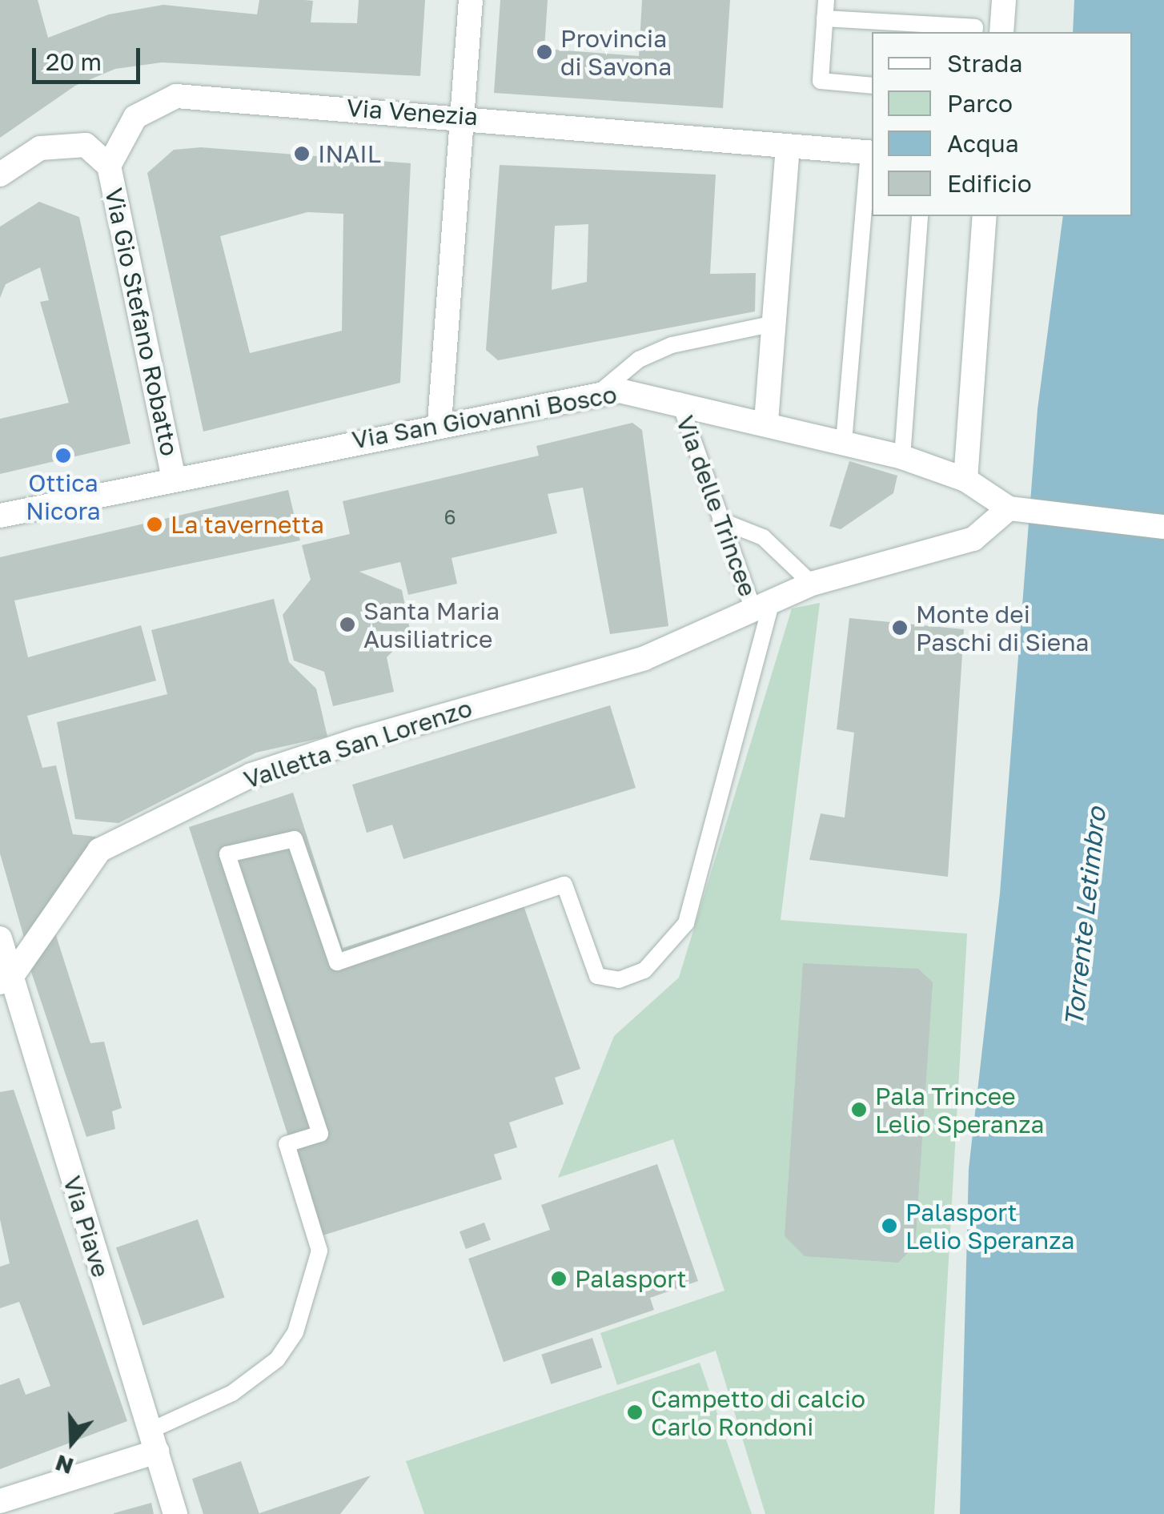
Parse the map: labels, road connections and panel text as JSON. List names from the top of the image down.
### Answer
{
  "streets": {
    "street": [
      "Via Venezia",
      "Via Gio Stefano Robatto",
      "Via San Giovanni Bosco",
      "Via delle Trincee",
      "Valletta San Lorenzo",
      "Via Piave"
    ]
  },
  "crossings": [
    ["Via Venezia", "Via Gio Stefano Robatto"],
    ["Via Gio Stefano Robatto", "Via San Giovanni Bosco"],
    ["Via San Giovanni Bosco", "Via delle Trincee"],
    ["Via delle Trincee", "Valletta San Lorenzo"],
    ["Valletta San Lorenzo", "Via Piave"]
  ],
  "water": ["Torrente Letimbro"],
  "places": [
    "Provincia di Savona",
    "INAIL",
    "Ottica Nicora",
    "La tavernetta",
    "Santa Maria Ausiliatrice",
    "Monte dei Paschi di Siena",
    "Pala Trincee Lelio Speranza",
    "Palasport Lelio Speranza",
    "Palasport",
    "Campetto di calcio Carlo Rondoni"
  ],
  "house_numbers": ["6"],
  "legend": [
    "Strada",
    "Parco",
    "Acqua",
    "Edificio"
  ],
  "scale_bar": "20 m",
  "north": "bottom"
}
